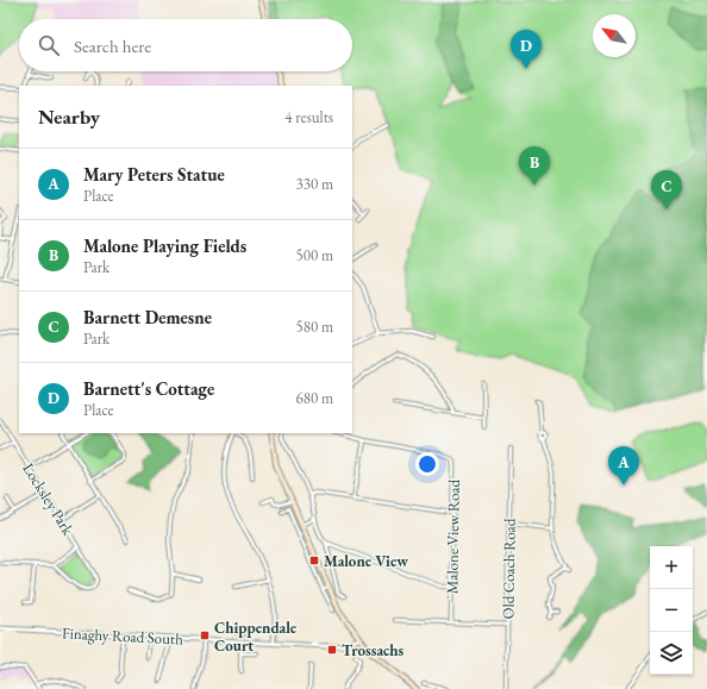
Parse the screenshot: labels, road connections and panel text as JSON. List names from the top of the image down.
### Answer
{
  "streets": {
    "street": [
      "Locksley Park",
      "Malone View Road",
      "Old Coach Road",
      "Finaghy Road South"
    ]
  },
  "places": {
    "transit": ["Malone View", "Chippendale Court", "Trossachs"]
  },
  "north": "top left",
  "page": {
    "search": "Search here",
    "pins": [
      "D",
      "B",
      "C",
      "A"
    ],
    "heading": ["Nearby", "4 results"],
    "list": [
      {
        "mark": "A",
        "name": "Mary Peters Statue",
        "note": "Place",
        "value": "330 m"
      },
      {
        "mark": "B",
        "name": "Malone Playing Fields",
        "note": "Park",
        "value": "500 m"
      },
      {
        "mark": "C",
        "name": "Barnett Demesne",
        "note": "Park",
        "value": "580 m"
      },
      {
        "mark": "D",
        "name": "Barnett's Cottage",
        "note": "Place",
        "value": "680 m"
      }
    ],
    "map_buttons": ["+", "−"]
  }
}
